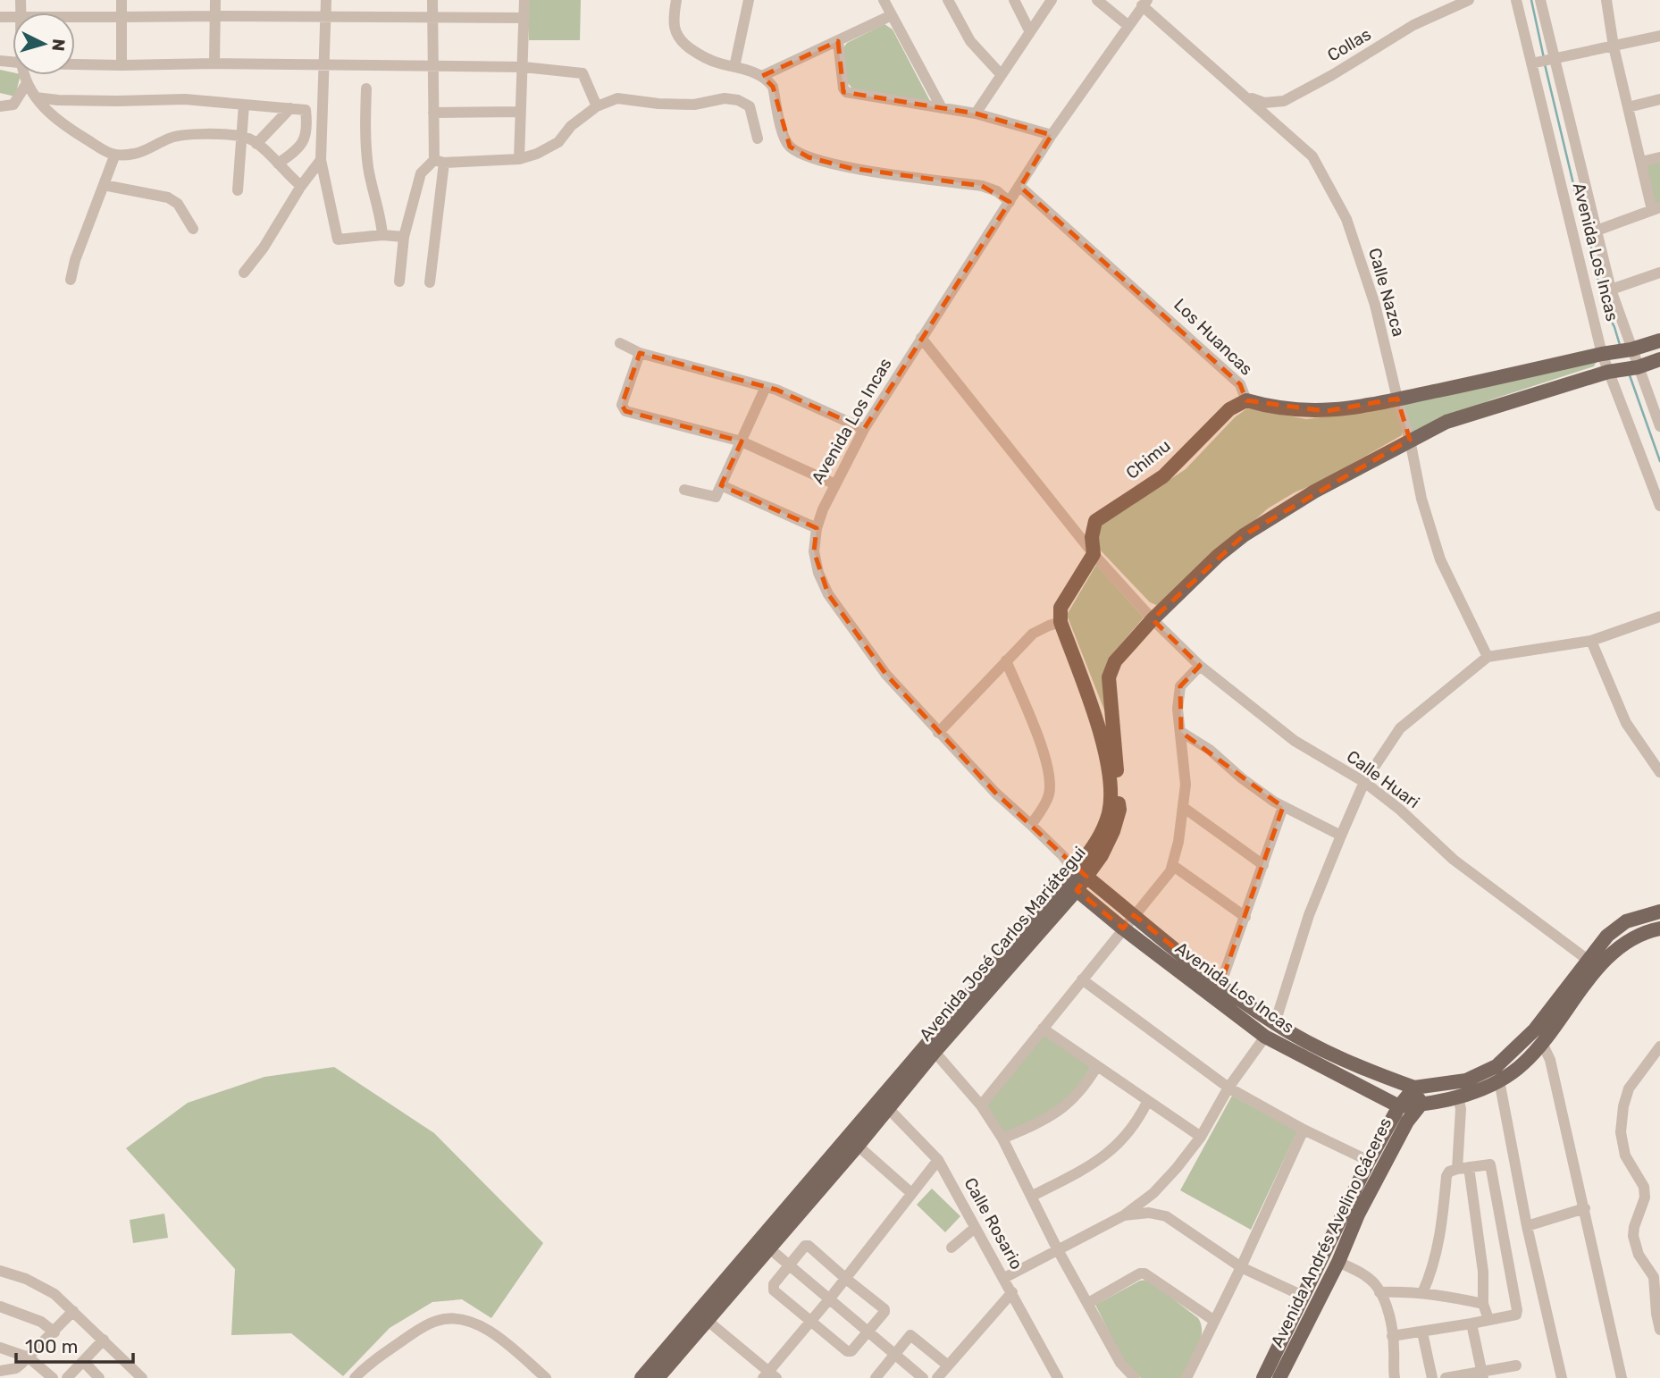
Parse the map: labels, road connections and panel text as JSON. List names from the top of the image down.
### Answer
{
  "streets": {
    "main road": [
      "Avenida Los Incas",
      "Los Huancas",
      "Chimu",
      "Avenida José Carlos Mariátegui",
      "Avenida Andrés Avelino Cáceres"
    ],
    "street": [
      "Collas",
      "Calle Nazca",
      "Calle Huari",
      "Calle Rosario"
    ]
  },
  "crossings": [
    ["Collas", "Calle Nazca"],
    ["Avenida Los Incas", "Calle Nazca"],
    ["Avenida Los Incas", "Los Huancas"],
    ["Avenida Los Incas", "Calle Huari"],
    ["Avenida Los Incas", "Avenida José Carlos Mariátegui"],
    ["Avenida Los Incas", "Avenida Andrés Avelino Cáceres"],
    ["Calle Nazca", "Los Huancas"],
    ["Calle Nazca", "Avenida José Carlos Mariátegui"],
    ["Los Huancas", "Chimu"],
    ["Chimu", "Calle Huari"],
    ["Calle Huari", "Avenida José Carlos Mariátegui"],
    ["Avenida José Carlos Mariátegui", "Calle Rosario"]
  ],
  "scale_bar": "100 m",
  "north": "right"
}
